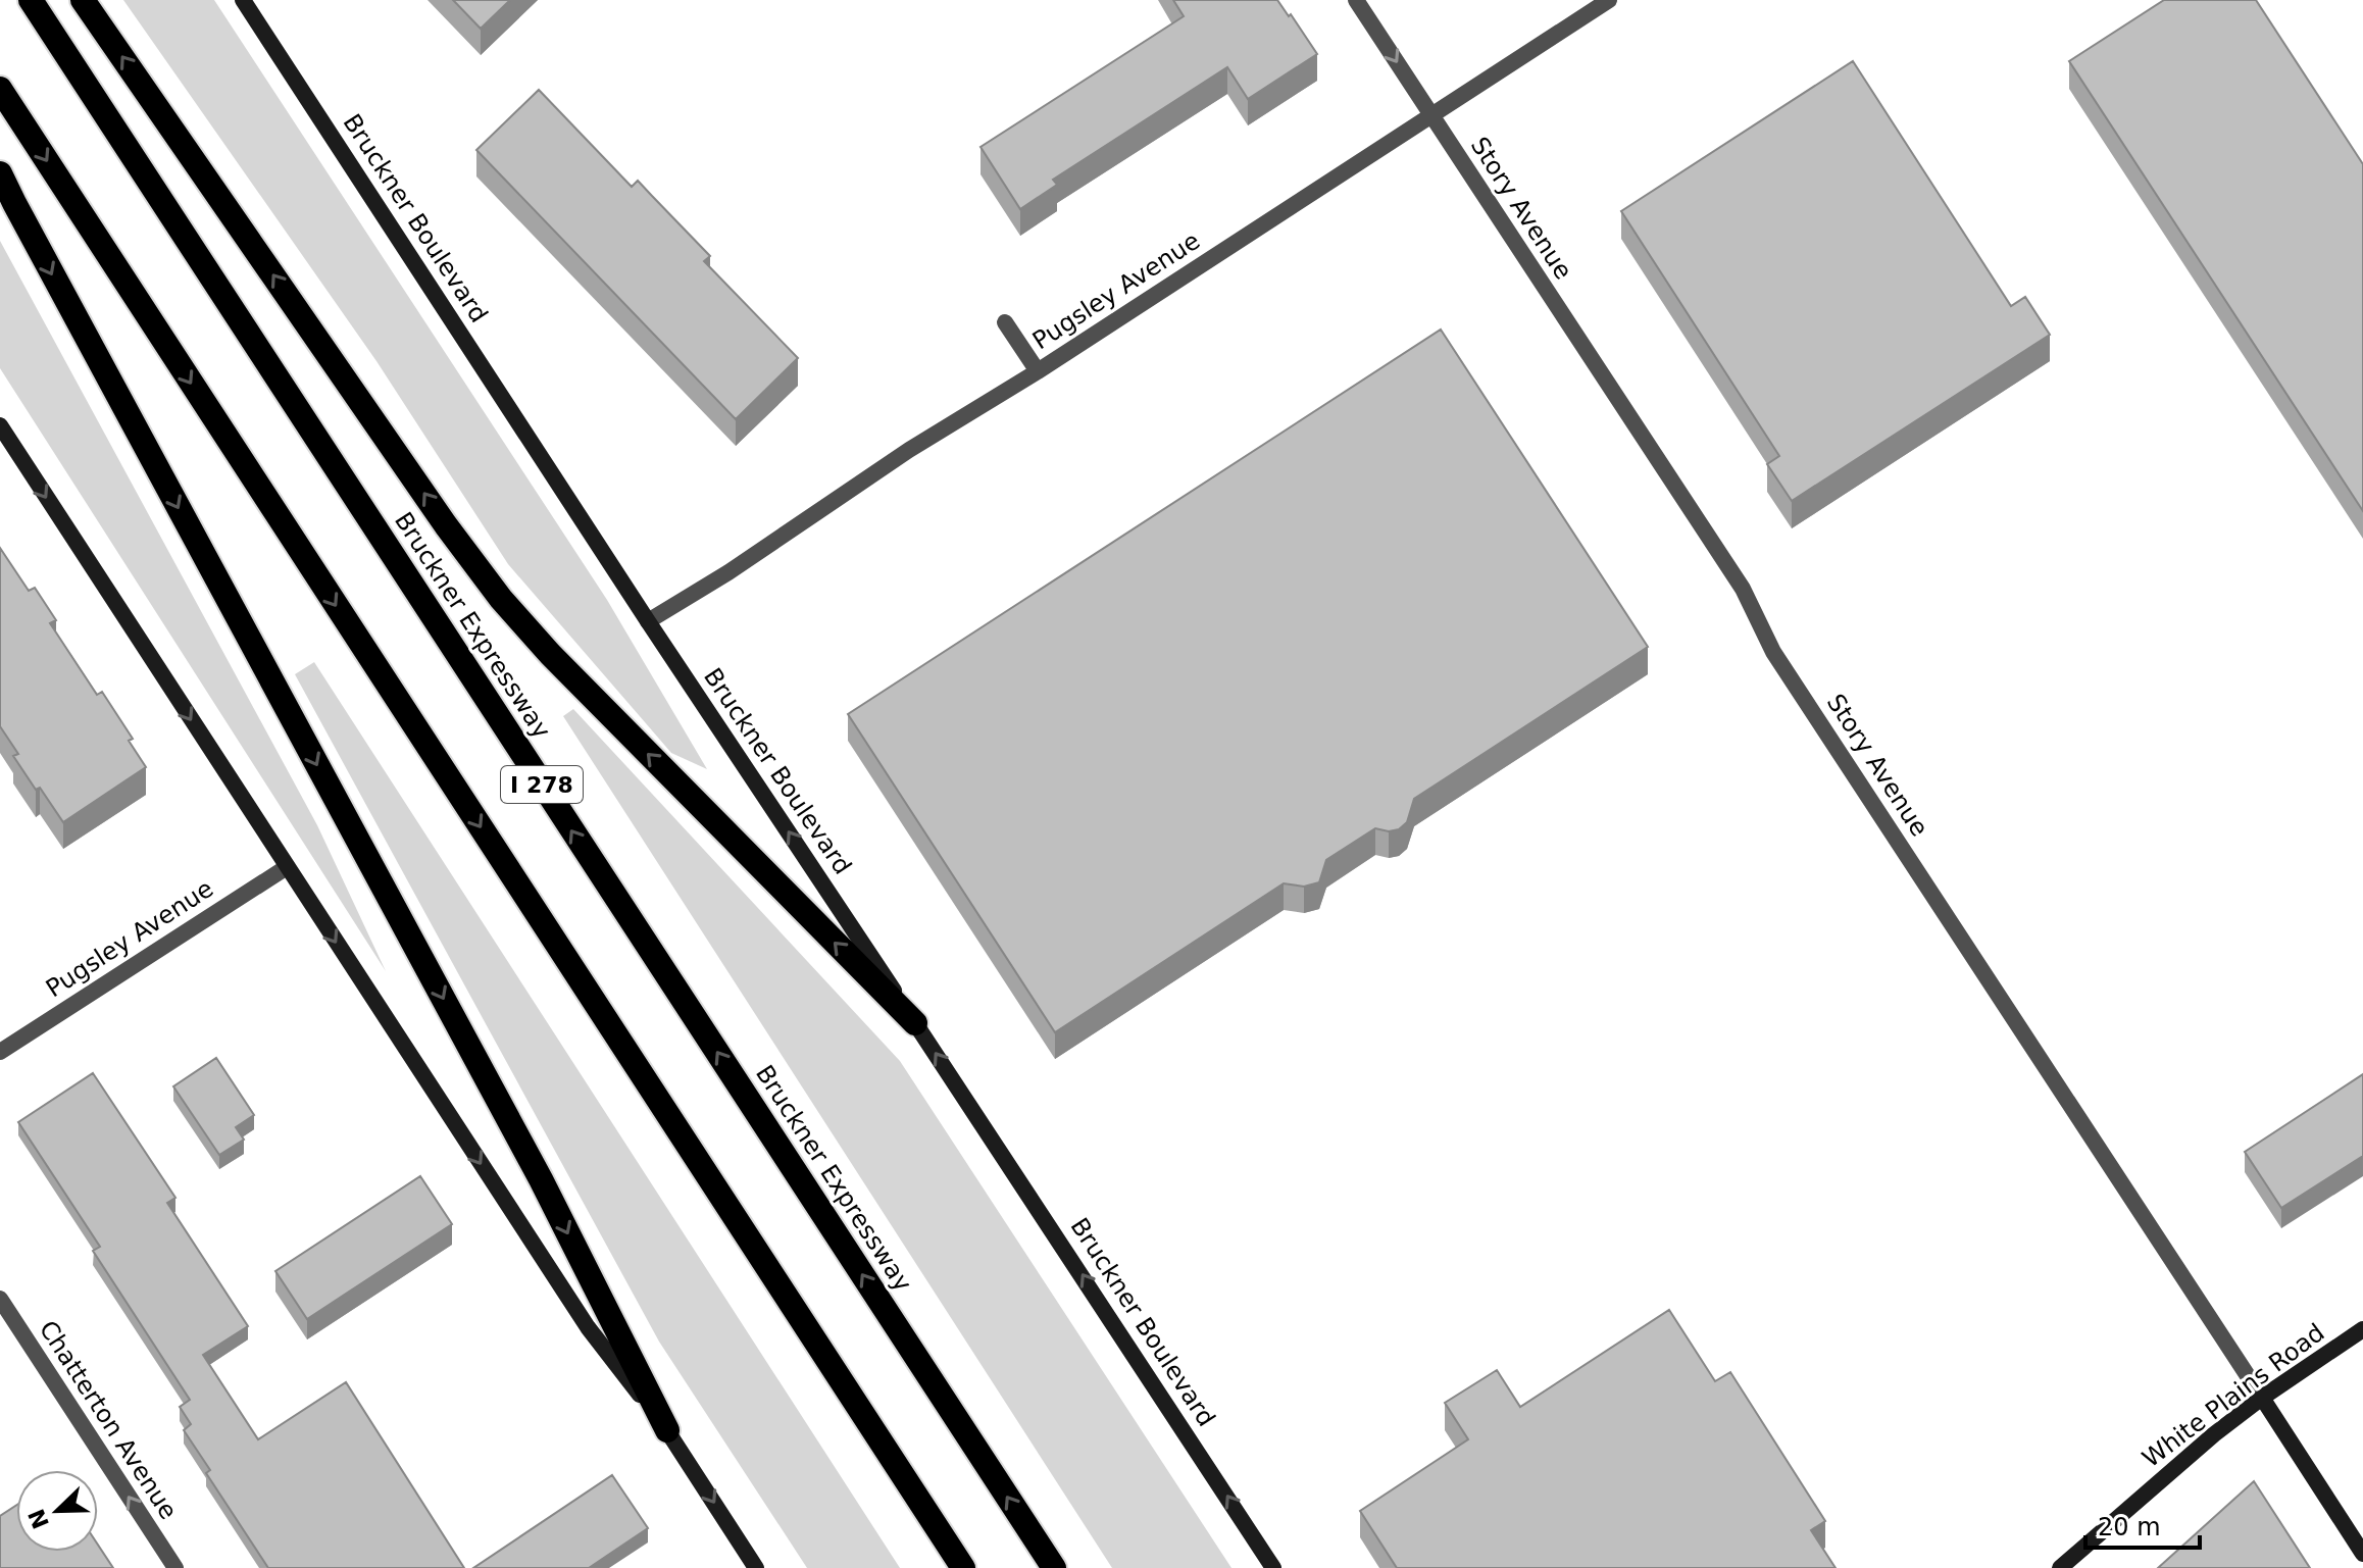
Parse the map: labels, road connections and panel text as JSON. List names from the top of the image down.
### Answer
{
  "streets": {
    "highway": ["Bruckner Expressway", "I 278"],
    "main road": ["Story Avenue", "Bruckner Boulevard", "White Plains Road"],
    "street": ["Pugsley Avenue", "Chatterton Avenue"]
  },
  "crossings": [
    ["Story Avenue", "Pugsley Avenue"],
    ["Story Avenue", "White Plains Road"],
    ["Bruckner Boulevard", "Pugsley Avenue"]
  ],
  "one_way": ["Bruckner Boulevard", "Chatterton Avenue"],
  "scale_bar": "20 m",
  "north": "bottom left"
}
